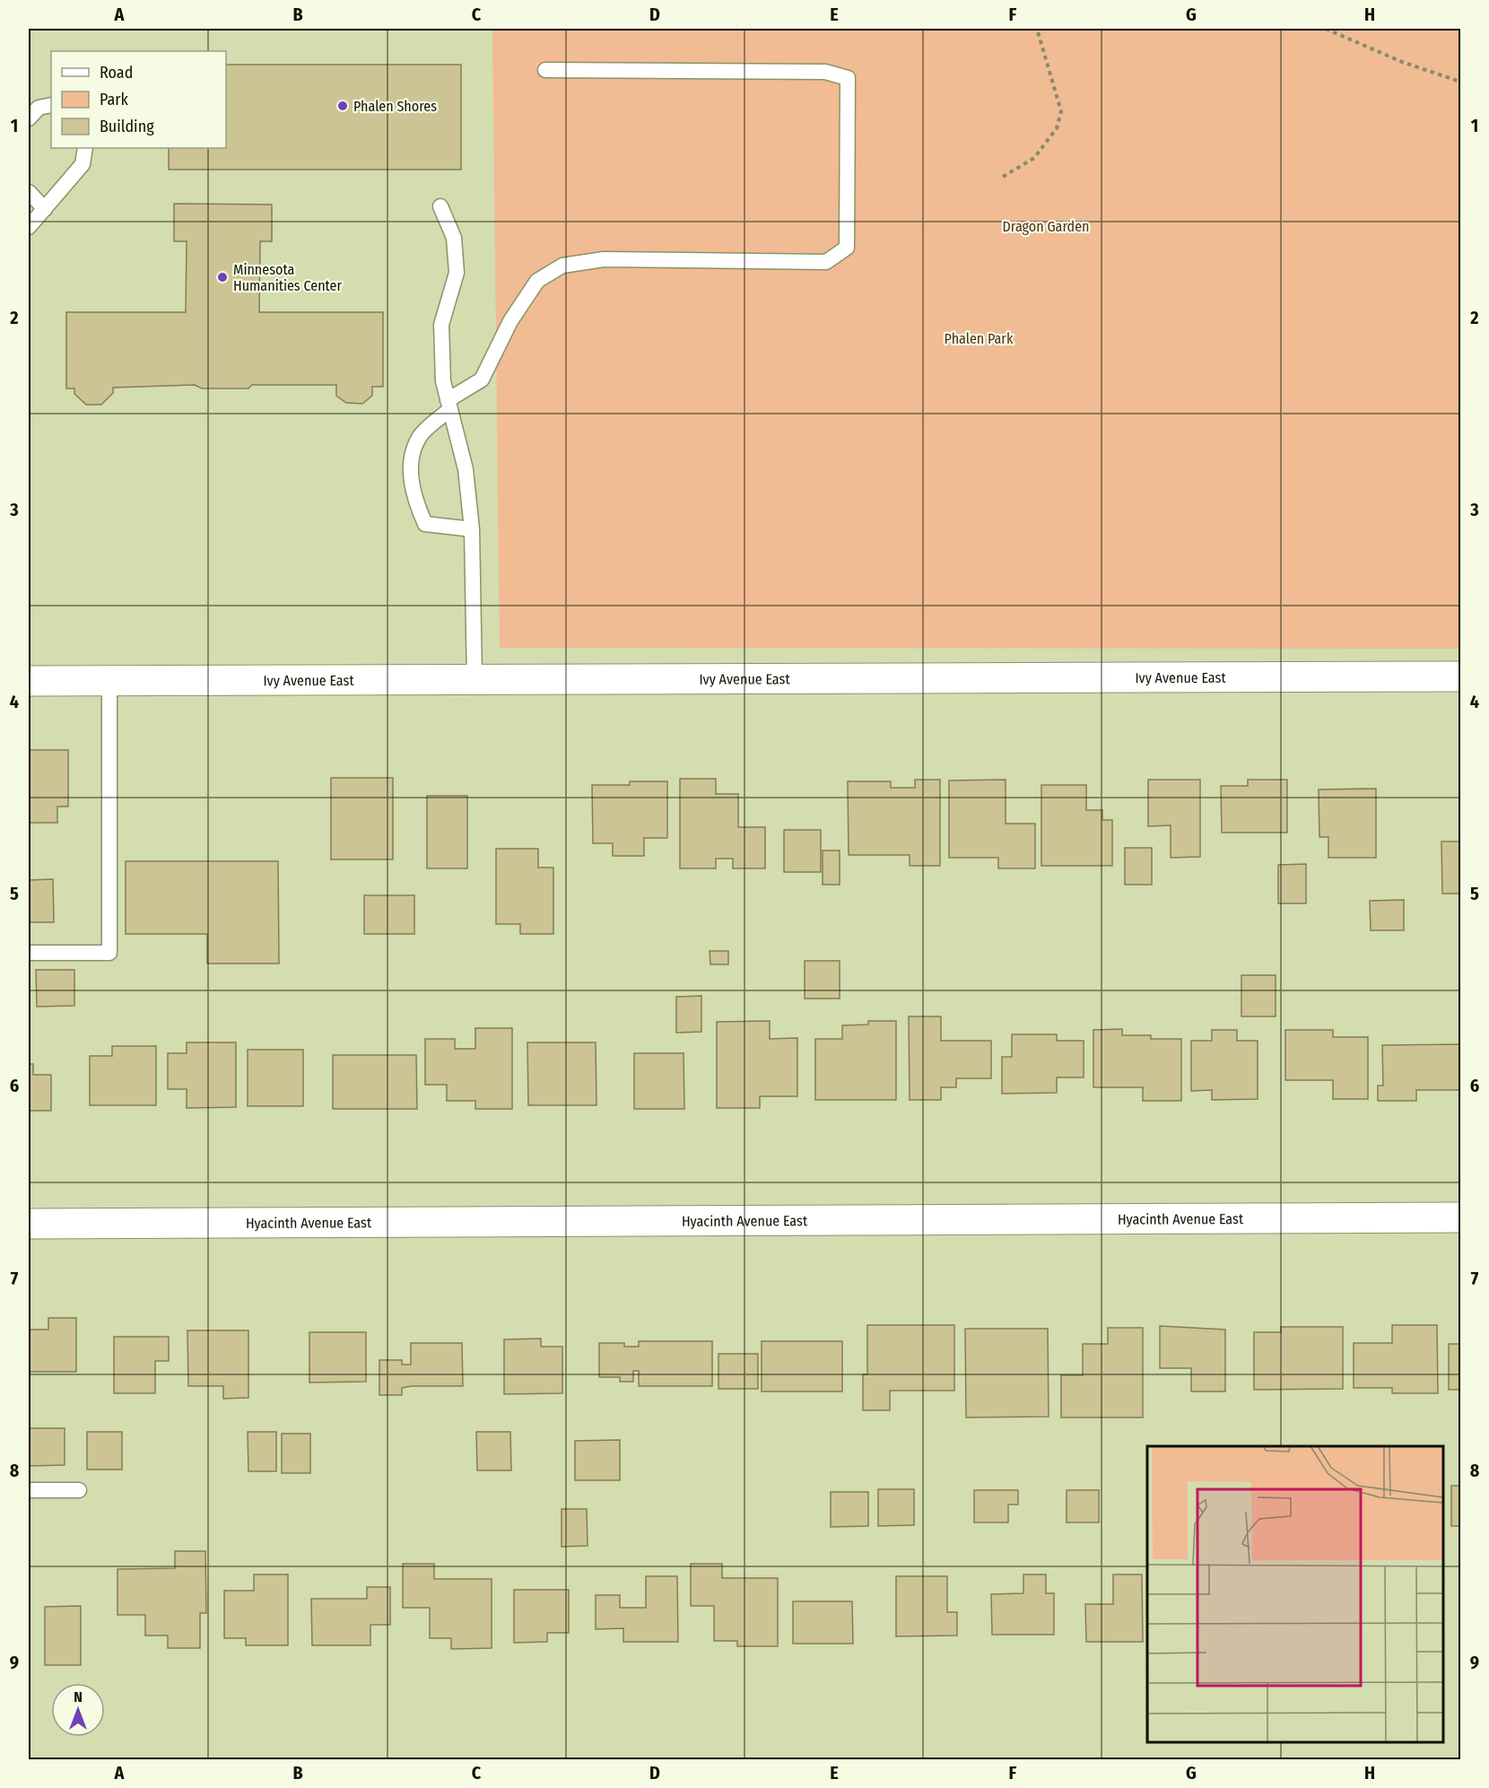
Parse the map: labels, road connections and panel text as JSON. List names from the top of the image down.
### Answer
{
  "streets": {
    "street": ["Ivy Avenue East", "Hyacinth Avenue East"]
  },
  "parks": ["Dragon Garden", "Phalen Park"],
  "places": ["Phalen Shores", "Minnesota Humanities Center"],
  "legend": ["Road", "Park", "Building"],
  "north": "top",
  "grid": {
    "columns": [
      "A",
      "B",
      "C",
      "D",
      "E",
      "F",
      "G",
      "H"
    ],
    "rows": [
      "1",
      "2",
      "3",
      "4",
      "5",
      "6",
      "7",
      "8",
      "9"
    ]
  }
}
